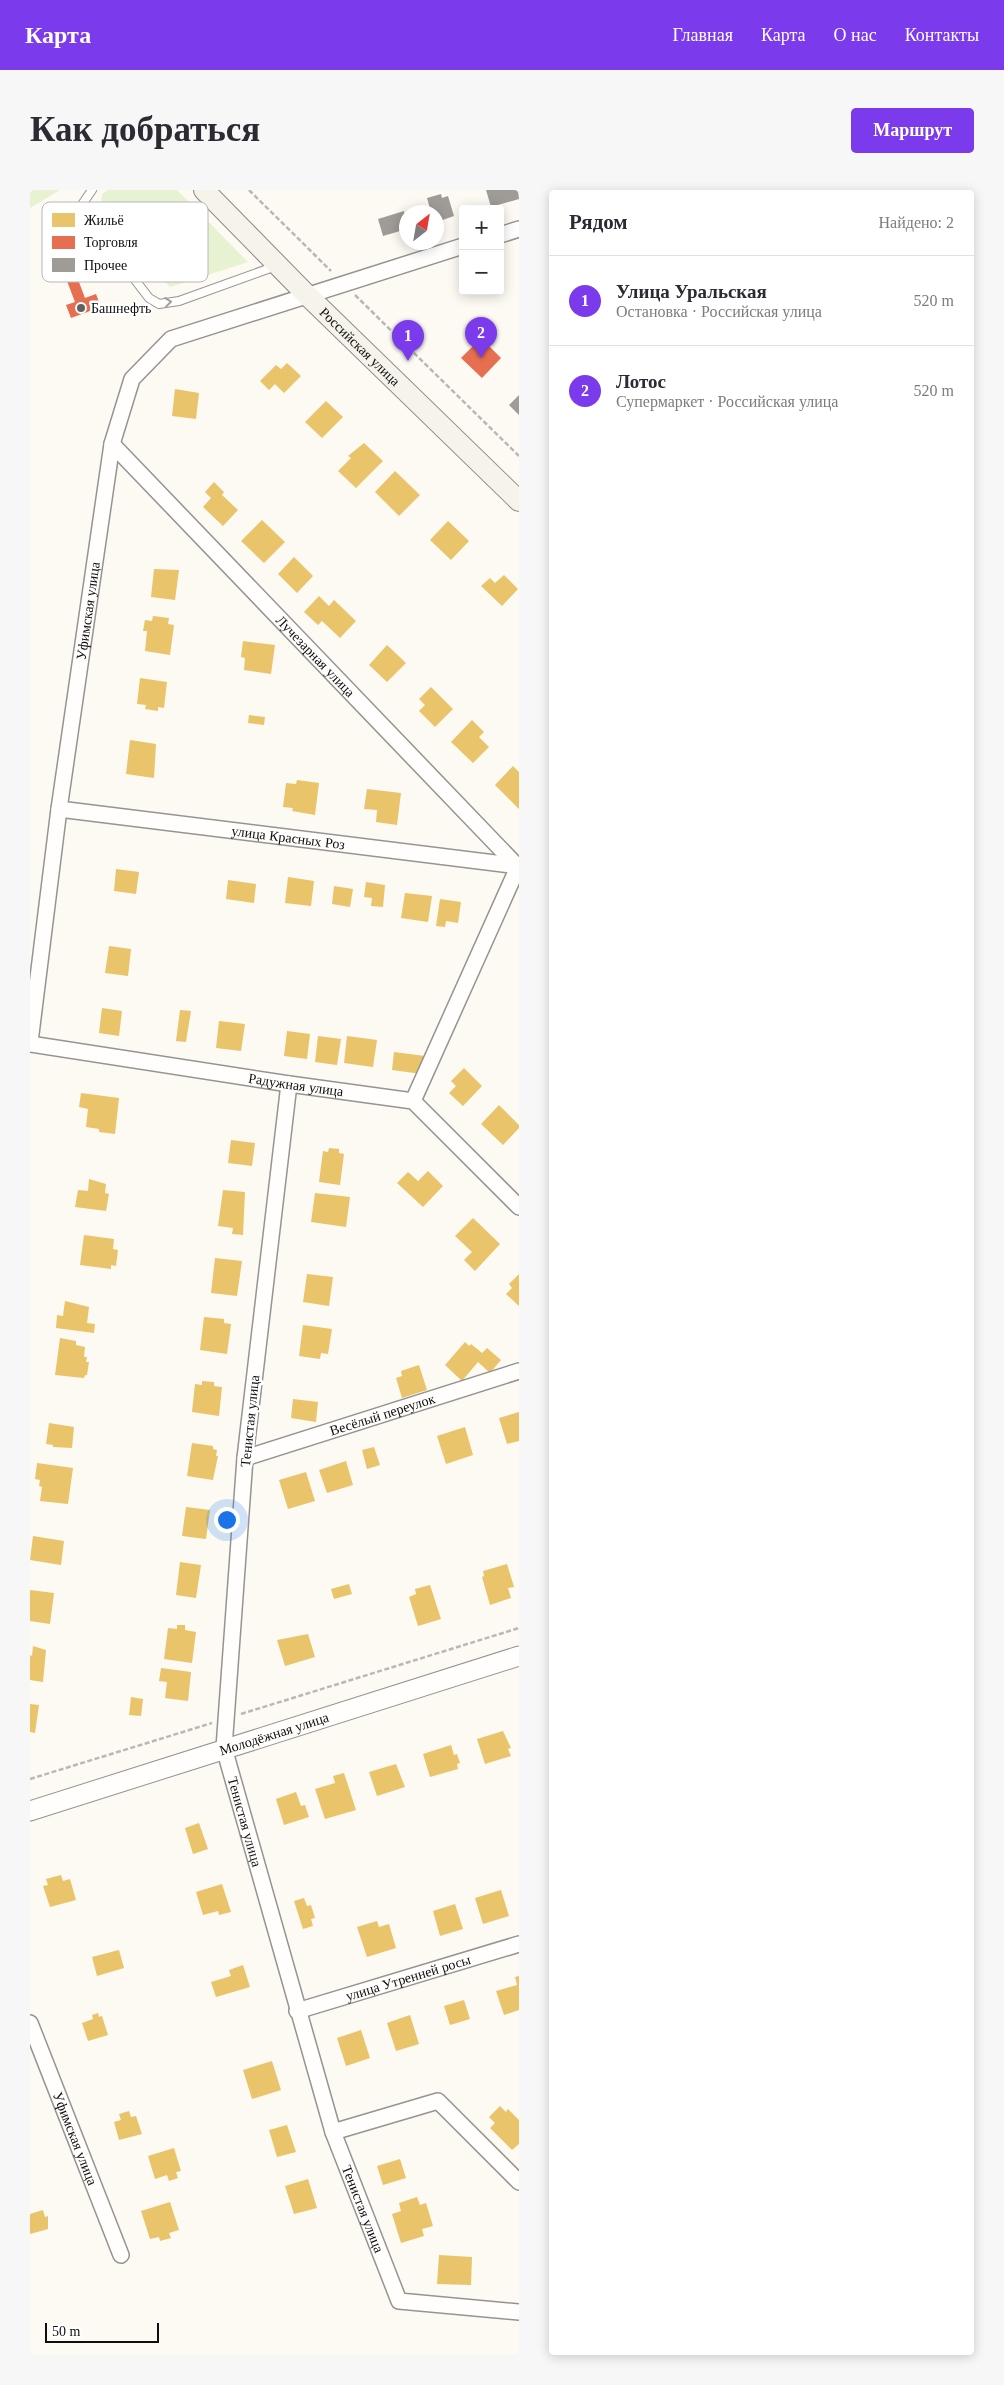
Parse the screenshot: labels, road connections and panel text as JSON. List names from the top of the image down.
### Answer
{
  "streets": {
    "main road": ["Российская улица"],
    "street": [
      "Уфимская улица",
      "Лучезарная улица",
      "улица Красных Роз",
      "Радужная улица",
      "Весёлый переулок",
      "Тенистая улица",
      "Молодёжная улица",
      "улица Утренней росы"
    ]
  },
  "crossings": [
    ["Российская улица", "Уфимская улица"],
    ["Уфимская улица", "Лучезарная улица"],
    ["Уфимская улица", "улица Красных Роз"],
    ["Уфимская улица", "Радужная улица"],
    ["Лучезарная улица", "улица Красных Роз"],
    ["Радужная улица", "Тенистая улица"],
    ["Весёлый переулок", "Тенистая улица"],
    ["Тенистая улица", "Молодёжная улица"],
    ["Тенистая улица", "улица Утренней росы"]
  ],
  "places": ["Башнефть"],
  "legend": ["Жильё", "Торговля", "Прочее"],
  "scale_bar": "50 m",
  "north": "top right",
  "page": {
    "header": "Карта",
    "nav": [
      "Главная",
      "Карта",
      "О нас",
      "Контакты"
    ],
    "buttons": "Маршрут",
    "title": "Как добраться",
    "heading": ["Рядом", "Найдено: 2"],
    "map_buttons": ["+", "−"],
    "list": [
      {
        "mark": "1",
        "name": "Улица Уральская",
        "note": "Остановка · Российская улица",
        "value": "520 m"
      },
      {
        "mark": "2",
        "name": "Лотос",
        "note": "Супермаркет · Российская улица",
        "value": "520 m"
      }
    ],
    "pins": ["2", "1"],
    "scale": "50 m"
  }
}
